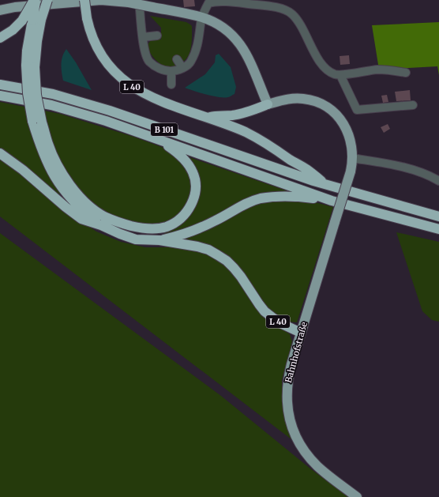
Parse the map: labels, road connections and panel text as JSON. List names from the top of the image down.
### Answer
{
  "streets": {
    "highway": ["L 40", "B 101"],
    "main road": ["Bahnhofstraße"]
  },
  "crossings": [
    ["L 40", "Bahnhofstraße"]
  ]
}
